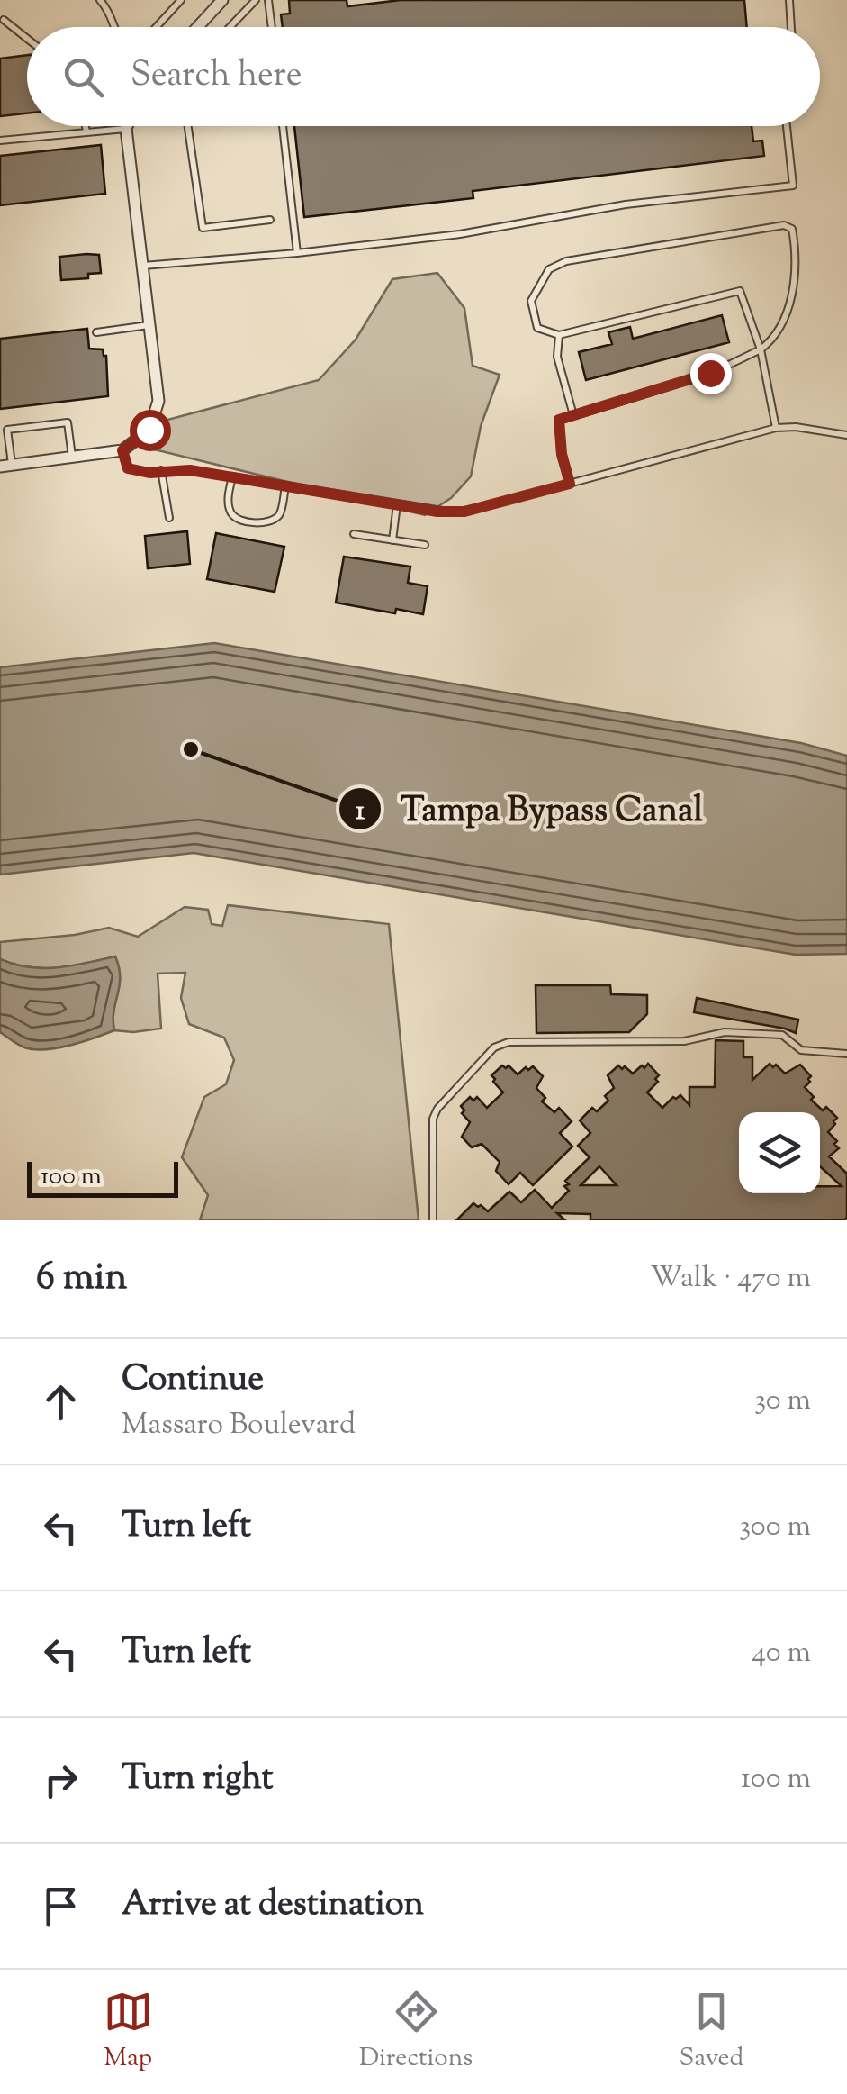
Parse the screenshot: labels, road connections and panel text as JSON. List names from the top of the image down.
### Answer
{
  "places": ["Tampa Bypass Canal"],
  "scale_bar": "100 m",
  "page": {
    "search": "Search here",
    "scale": "100 m",
    "heading": ["6 min", "Walk · 470 m"],
    "list": [
      ["Continue", "Massaro Boulevard", "30 m"],
      ["Turn left", "300 m"],
      ["Turn left", "40 m"],
      ["Turn right", "100 m"],
      "Arrive at destination"
    ],
    "nav": ["Map", "Directions", "Saved"]
  }
}
